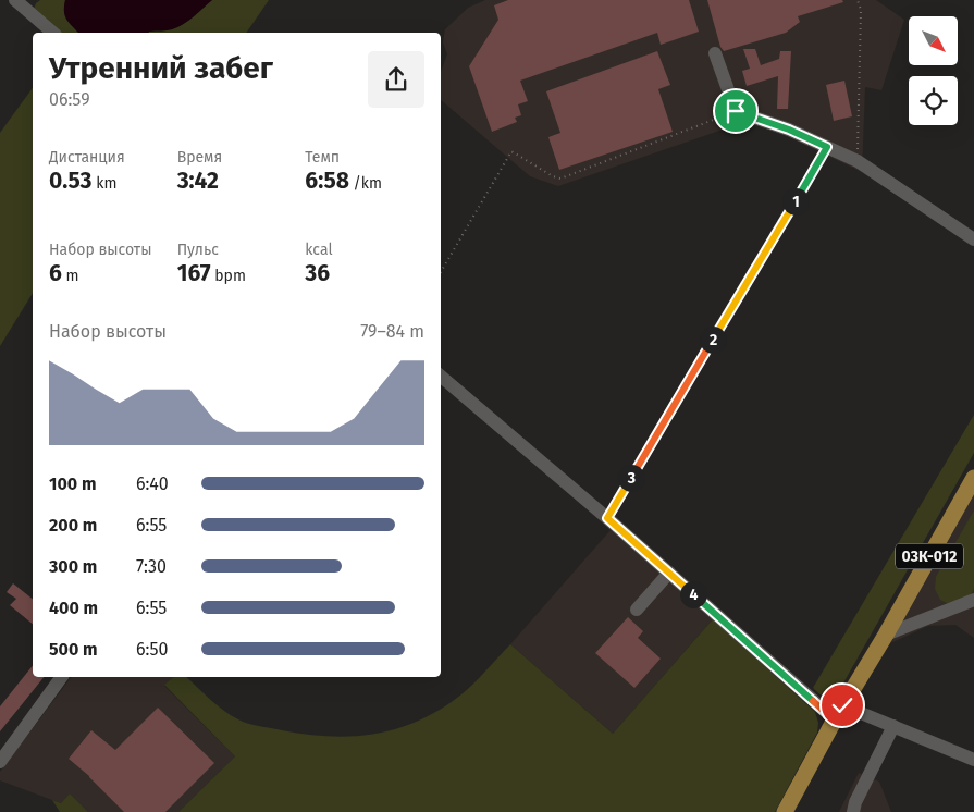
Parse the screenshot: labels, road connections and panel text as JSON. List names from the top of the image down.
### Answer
{
  "streets": {
    "main road": ["03К-012"]
  },
  "north": "bottom right",
  "page": {
    "heading": ["Утренний забег", "06:59"],
    "stats": [
      ["Дистанция", "0.53 km"],
      ["Время", "3:42"],
      ["Темп", "6:58 /km"],
      ["Набор высоты", "6 m"],
      ["Пульс", "167 bpm"],
      ["kcal", "36"]
    ],
    "pins": [
      "1",
      "2",
      "3",
      "4"
    ],
    "chart": ["Набор высоты", "79–84 m"],
    "list": [
      {
        "name": "100 m",
        "note": "6:40"
      },
      {
        "name": "200 m",
        "note": "6:55"
      },
      {
        "name": "300 m",
        "note": "7:30"
      },
      {
        "name": "400 m",
        "note": "6:55"
      },
      {
        "name": "500 m",
        "note": "6:50"
      }
    ]
  }
}
